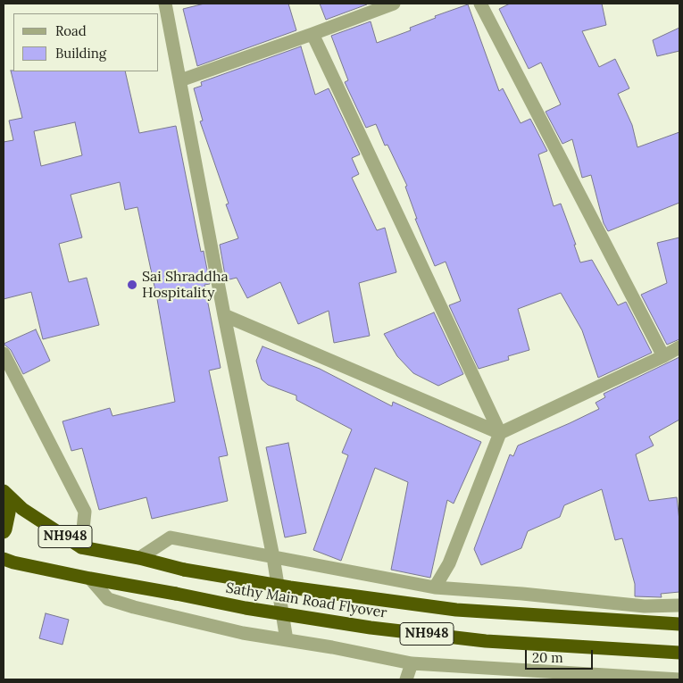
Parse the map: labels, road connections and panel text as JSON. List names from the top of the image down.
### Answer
{
  "streets": {
    "highway": ["NH948", "Sathy Main Road Flyover"]
  },
  "crossings": [
    ["NH948", "Sathy Main Road Flyover"]
  ],
  "places": ["Sai Shraddha Hospitality"],
  "legend": ["Road", "Building"],
  "scale_bar": "20 m"
}
